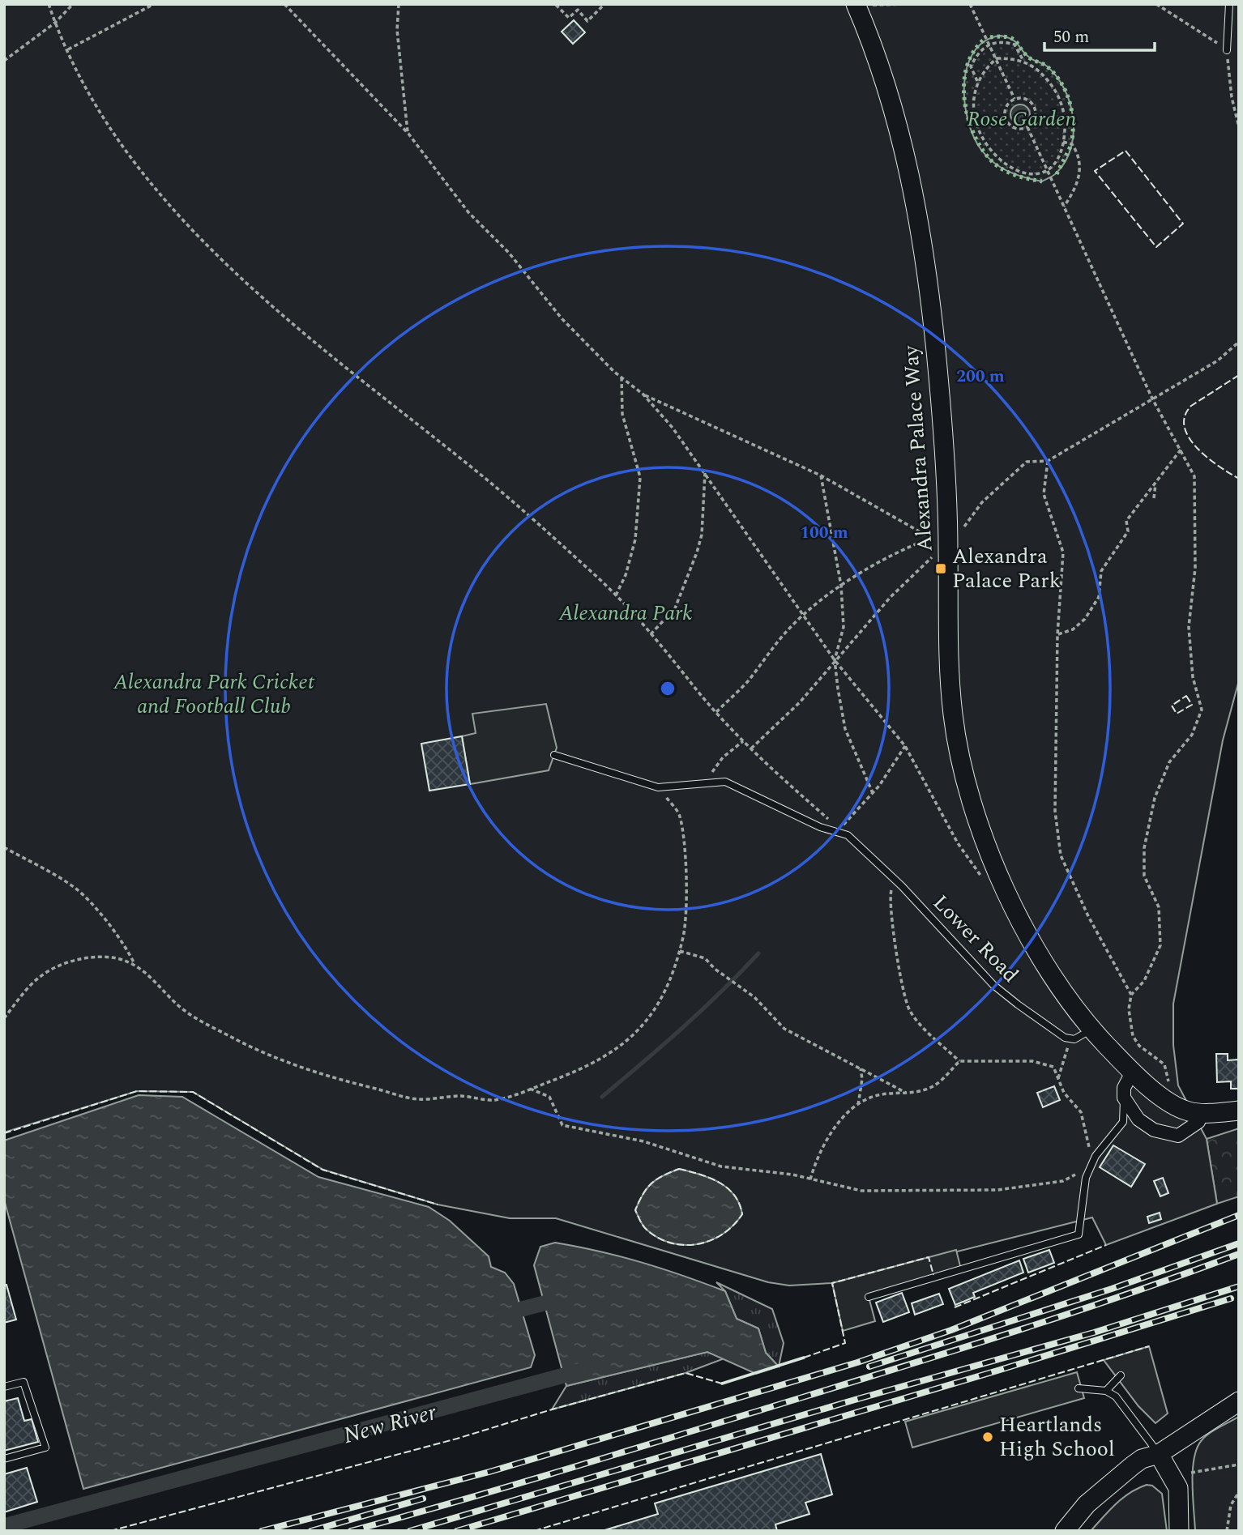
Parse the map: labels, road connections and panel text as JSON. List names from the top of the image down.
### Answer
{
  "streets": {
    "street": ["Alexandra Palace Way"],
    "lane": ["Lower Road"]
  },
  "crossings": [
    ["Alexandra Palace Way", "Lower Road"]
  ],
  "water": ["New River"],
  "parks": ["Rose Garden", "Alexandra Park", "Alexandra Park Cricket and Football Club"],
  "places": {
    "transit": ["Alexandra Palace Park"],
    "other": ["Heartlands High School"]
  },
  "scale_bar": "50 m",
  "rings": ["200 m", "100 m"]
}
